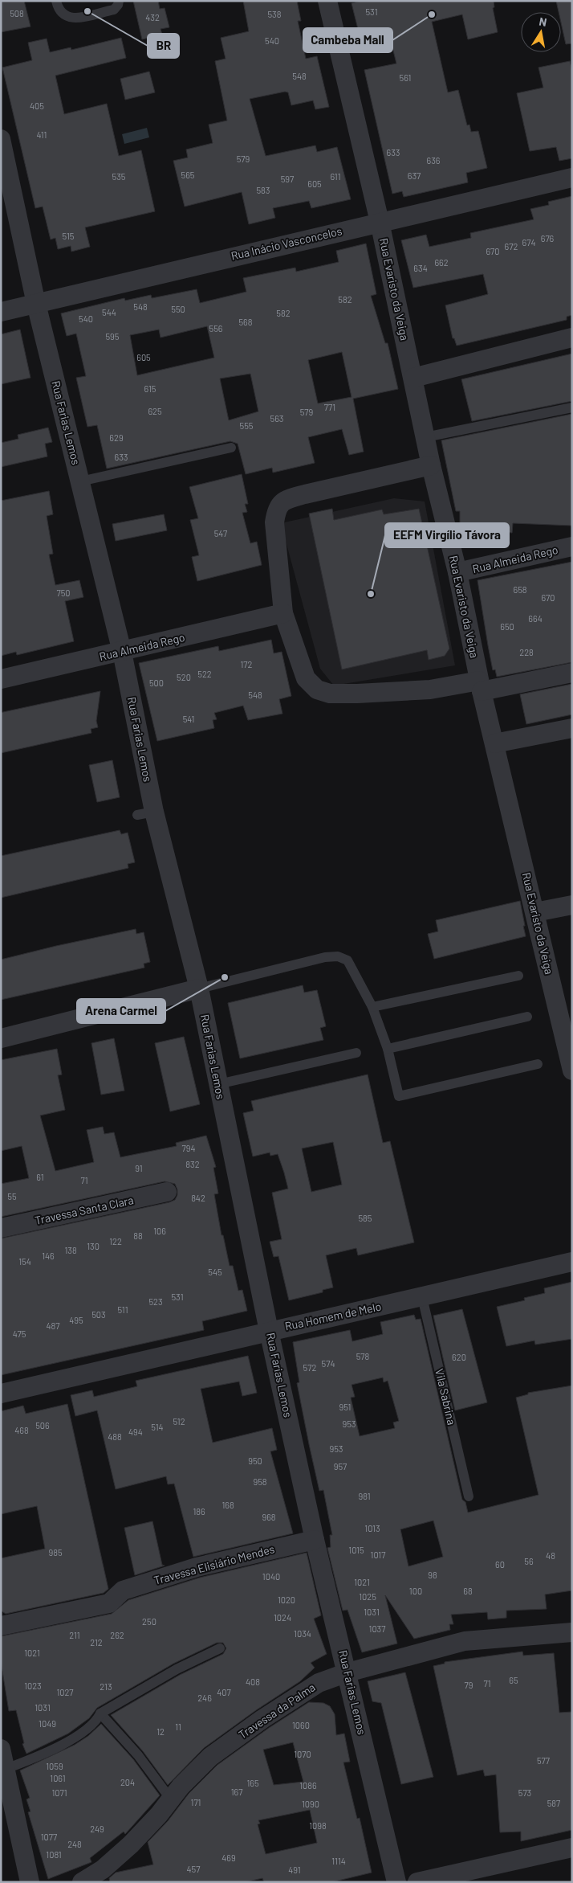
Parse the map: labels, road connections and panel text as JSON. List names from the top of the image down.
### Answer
{
  "streets": {
    "street": [
      "Rua Inácio Vasconcelos",
      "Rua Evaristo da Veiga",
      "Rua Farias Lemos",
      "Rua Almeida Rego",
      "Travessa Santa Clara",
      "Rua Homem de Melo",
      "Travessa Elisiário Mendes",
      "Travessa da Palma"
    ],
    "lane": ["Vila Sabrina"]
  },
  "crossings": [
    ["Rua Inácio Vasconcelos", "Rua Evaristo da Veiga"],
    ["Rua Inácio Vasconcelos", "Rua Farias Lemos"],
    ["Rua Evaristo da Veiga", "Rua Almeida Rego"],
    ["Rua Farias Lemos", "Rua Almeida Rego"],
    ["Rua Farias Lemos", "Rua Homem de Melo"],
    ["Rua Farias Lemos", "Travessa Elisiário Mendes"],
    ["Rua Farias Lemos", "Travessa da Palma"],
    ["Rua Homem de Melo", "Vila Sabrina"]
  ],
  "places": [
    "BR",
    "Cambeba Mall",
    "EEFM Virgílio Távora",
    "Arena Carmel"
  ],
  "house_numbers": [
    "531",
    "508",
    "538",
    "432",
    "540",
    "548",
    "561",
    "405",
    "411",
    "633",
    "579",
    "636",
    "565",
    "637",
    "535",
    "611",
    "597",
    "605",
    "583",
    "515",
    "676",
    "674",
    "672",
    "670",
    "662",
    "634",
    "582",
    "548",
    "550",
    "544",
    "582",
    "540",
    "568",
    "556",
    "595",
    "605",
    "615",
    "771",
    "625",
    "579",
    "563",
    "555",
    "629",
    "633",
    "547",
    "658",
    "750",
    "670",
    "664",
    "650",
    "228",
    "172",
    "522",
    "520",
    "500",
    "548",
    "541",
    "794",
    "832",
    "91",
    "61",
    "71",
    "55",
    "842",
    "585",
    "106",
    "88",
    "122",
    "130",
    "138",
    "146",
    "154",
    "545",
    "531",
    "523",
    "511",
    "503",
    "495",
    "487",
    "475",
    "578",
    "620",
    "574",
    "572",
    "951",
    "512",
    "953",
    "506",
    "514",
    "468",
    "494",
    "488",
    "953",
    "950",
    "957",
    "958",
    "981",
    "168",
    "186",
    "968",
    "1013",
    "1015",
    "985",
    "1017",
    "48",
    "56",
    "60",
    "98",
    "1040",
    "1021",
    "100",
    "68",
    "1025",
    "1020",
    "1031",
    "1024",
    "250",
    "1037",
    "1034",
    "211",
    "262",
    "212",
    "1021",
    "65",
    "408",
    "71",
    "79",
    "1023",
    "213",
    "1027",
    "407",
    "246",
    "1031",
    "1049",
    "1060",
    "11",
    "12",
    "1070",
    "577",
    "1059",
    "1061",
    "204",
    "165",
    "1086",
    "167",
    "1071",
    "573",
    "171",
    "587",
    "1090",
    "1098",
    "249",
    "1077",
    "248",
    "1081",
    "469",
    "1114",
    "457",
    "491"
  ],
  "north": "top"
}
